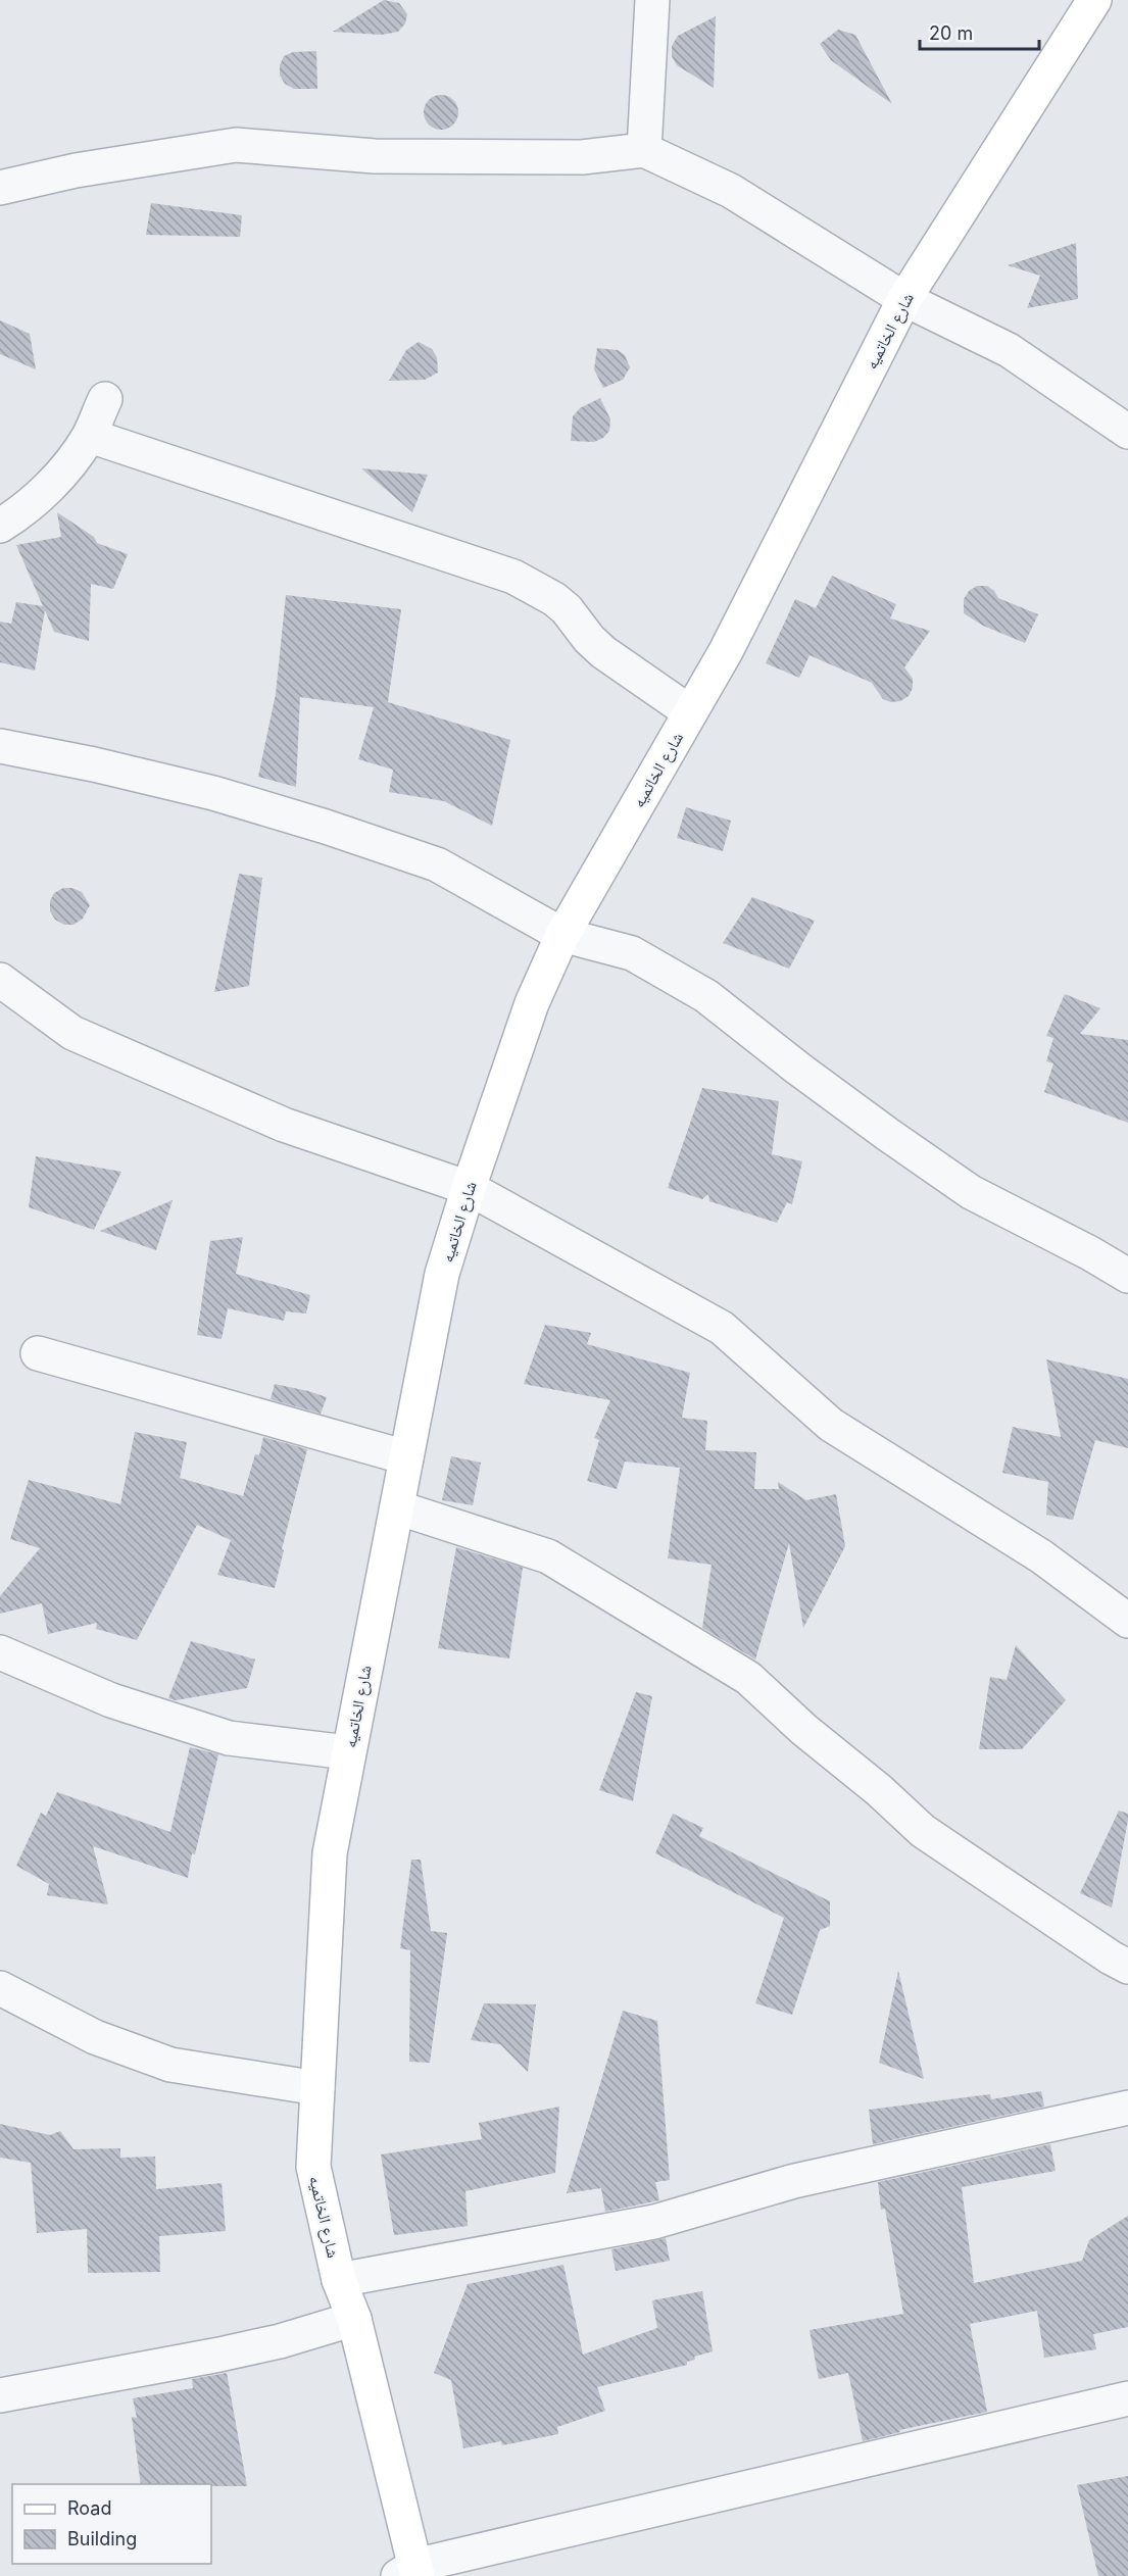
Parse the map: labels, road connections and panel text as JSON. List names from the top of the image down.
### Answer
{
  "streets": {
    "street": ["شارع الخاتميه"]
  },
  "legend": ["Road", "Building"],
  "scale_bar": "20 m"
}
